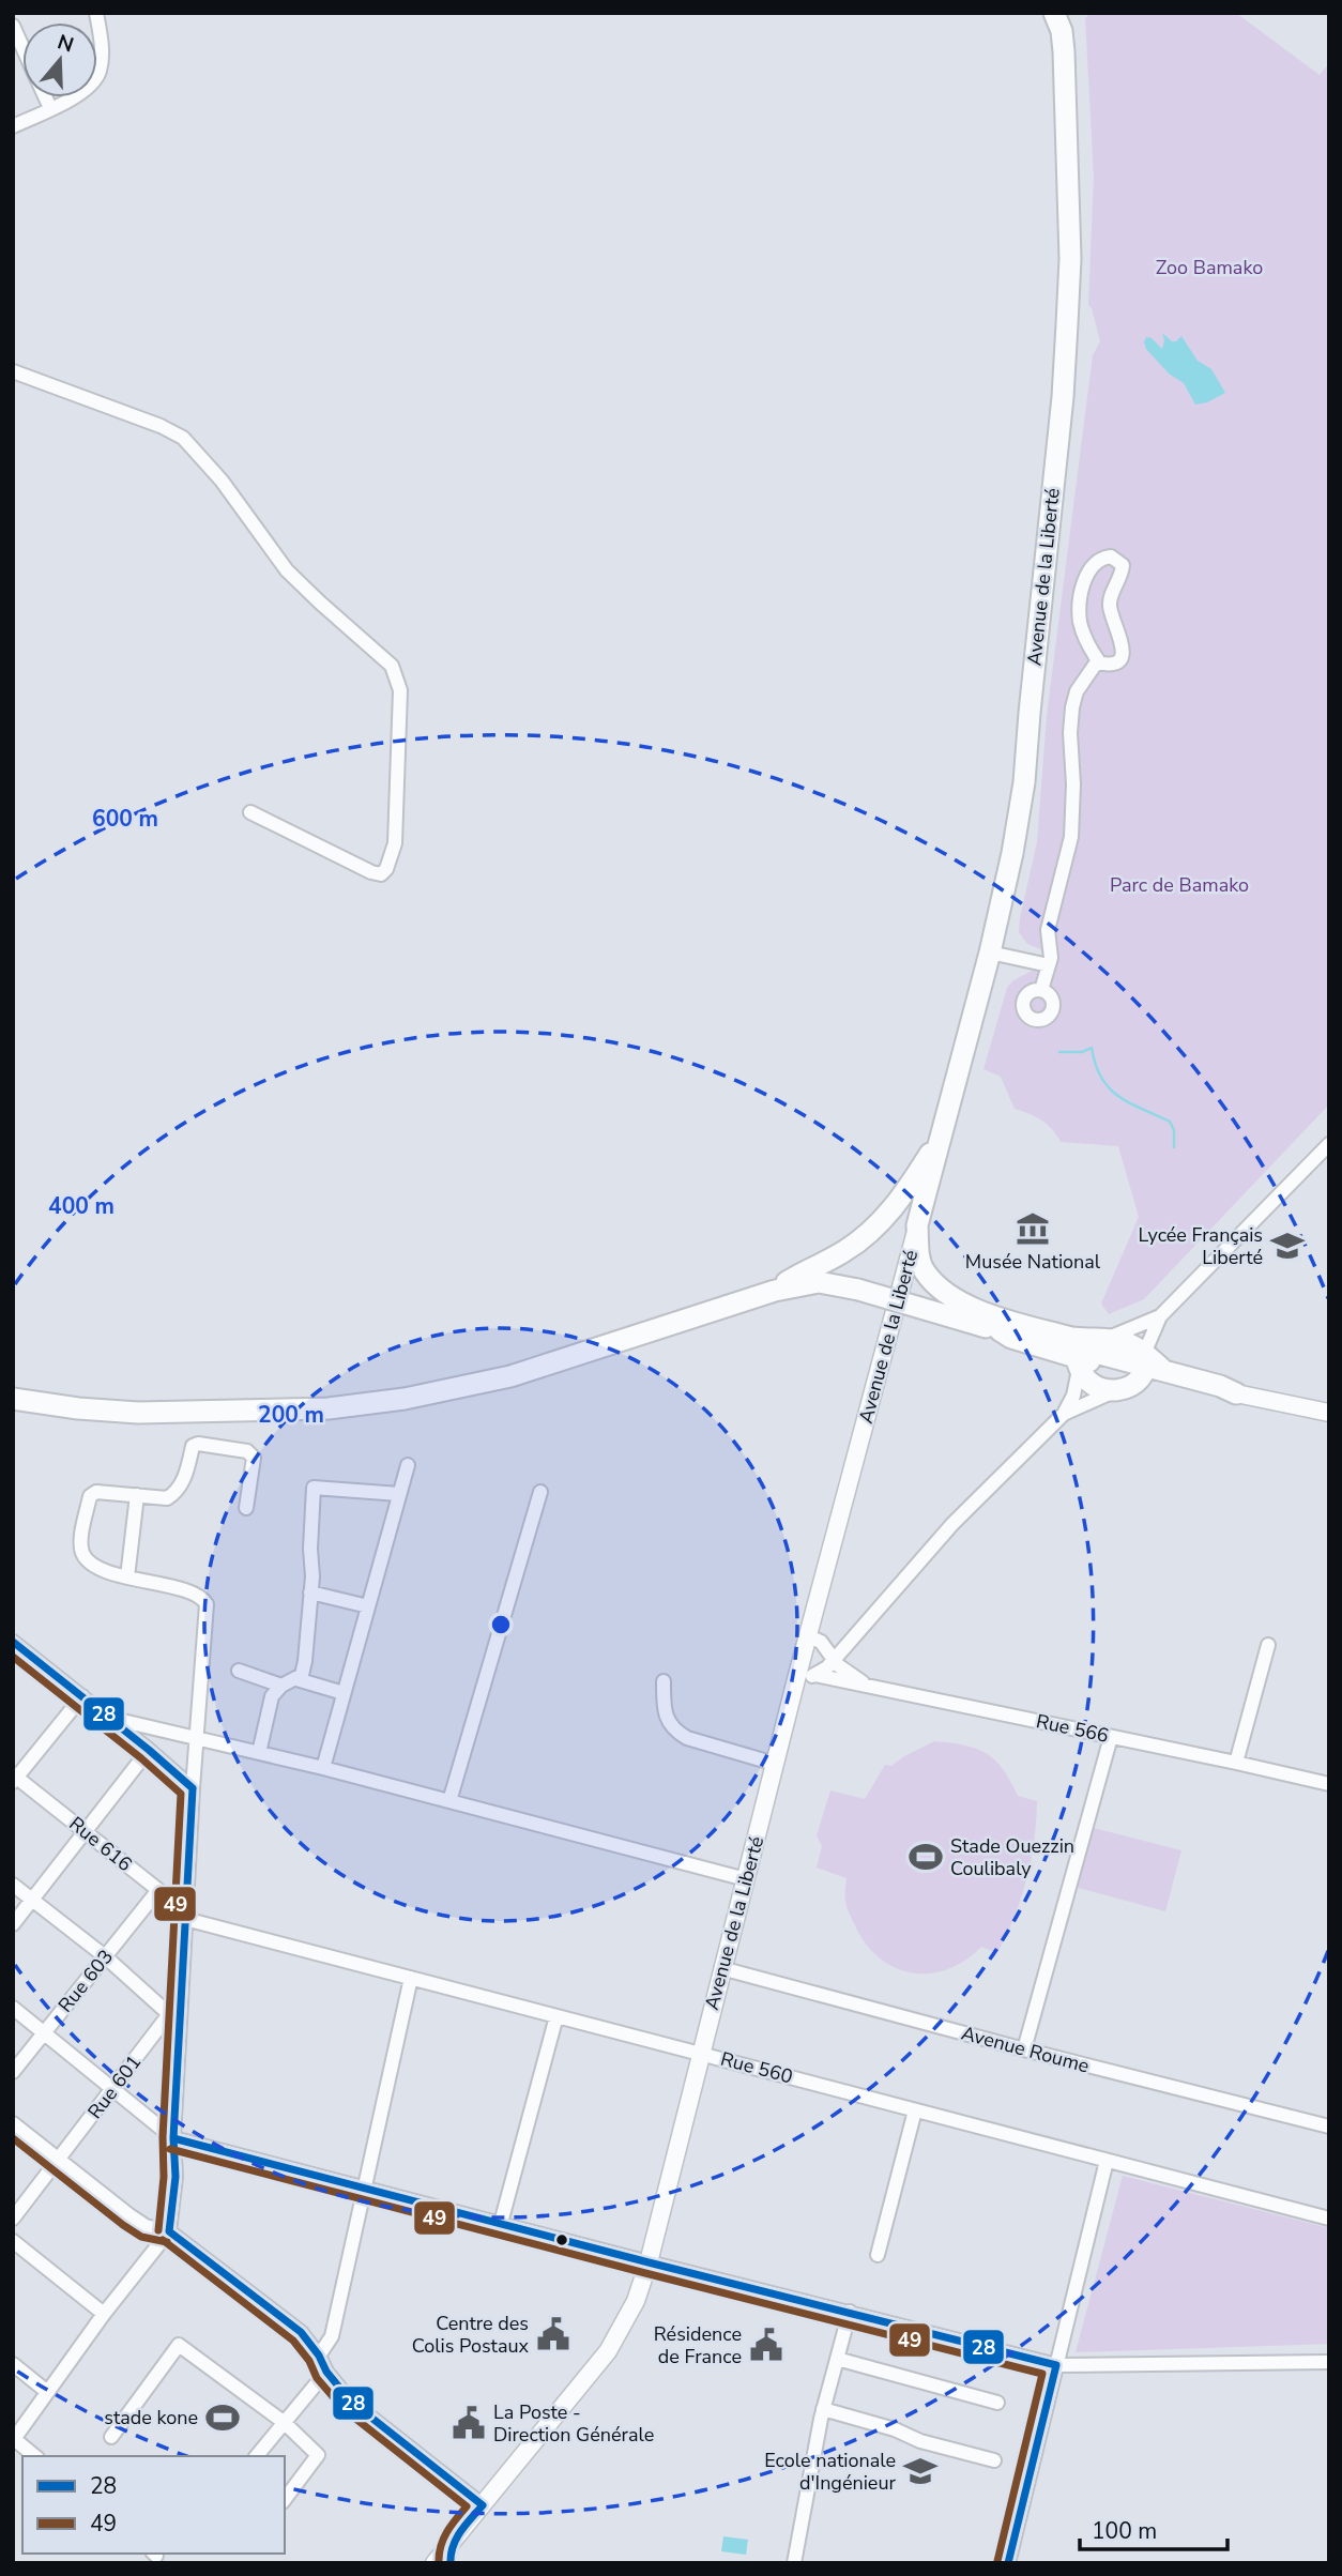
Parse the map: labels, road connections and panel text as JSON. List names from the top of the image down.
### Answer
{
  "streets": {
    "highway": ["Avenue de la Liberté"],
    "street": [
      "Rue 566",
      "Rue 616",
      "Rue 603",
      "Avenue Roume",
      "Rue 560",
      "Rue 601"
    ]
  },
  "crossings": [
    ["Avenue de la Liberté", "Avenue Roume"],
    ["Avenue de la Liberté", "Rue 560"],
    ["Rue 616", "Rue 603"],
    ["Rue 616", "Rue 560"]
  ],
  "parks": ["Zoo Bamako", "Parc de Bamako"],
  "places": {
    "museum": ["Musée National"],
    "school or university": ["Lycée Français Liberté", "Ecole nationale d'Ingénieur"],
    "sports": ["Stade Ouezzin Coulibaly", "stade kone"],
    "public building": ["Centre des Colis Postaux", "Résidence de France", "La Poste - Direction Générale"]
  },
  "lines": ["transit line 28", "transit line 49"],
  "legend": ["28", "49"],
  "scale_bar": "100 m",
  "north": "top",
  "rings": ["600 m", "400 m", "200 m"]
}
